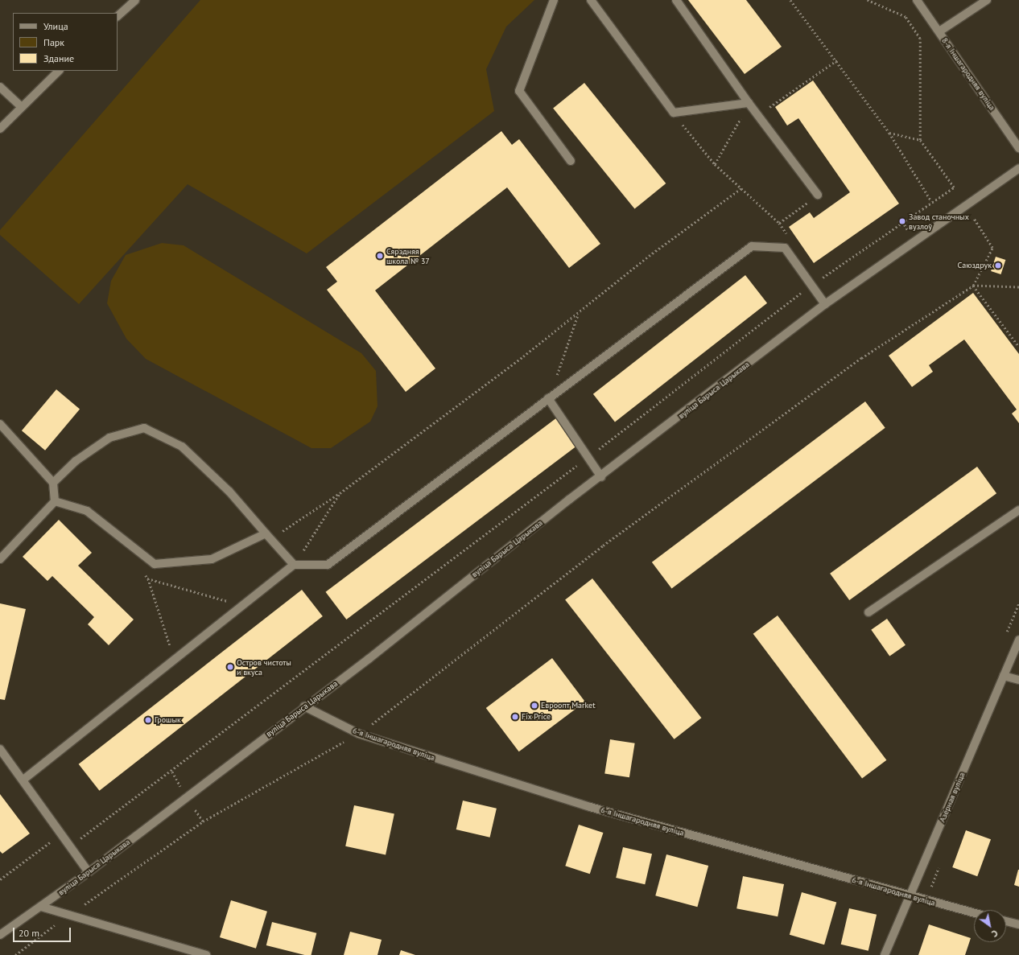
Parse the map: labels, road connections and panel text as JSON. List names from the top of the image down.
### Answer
{
  "streets": {
    "main road": [
      "8-я Іншагародняя вуліца",
      "вуліца Барыса Царыкава",
      "6-я Іншагародняя вуліца",
      "Азёрная вуліца"
    ]
  },
  "crossings": [
    ["вуліца Барыса Царыкава", "6-я Іншагародняя вуліца"],
    ["6-я Іншагародняя вуліца", "Азёрная вуліца"]
  ],
  "places": [
    "Завод станочных вузлоў",
    "Сярэдняя школа № 37",
    "Саюздрук",
    "Остров чистоты и вкуса",
    "Евроопт Market",
    "Fix Price",
    "Грошык"
  ],
  "legend": ["Улица", "Парк", "Здание"],
  "scale_bar": "20 m",
  "north": "bottom right"
}
